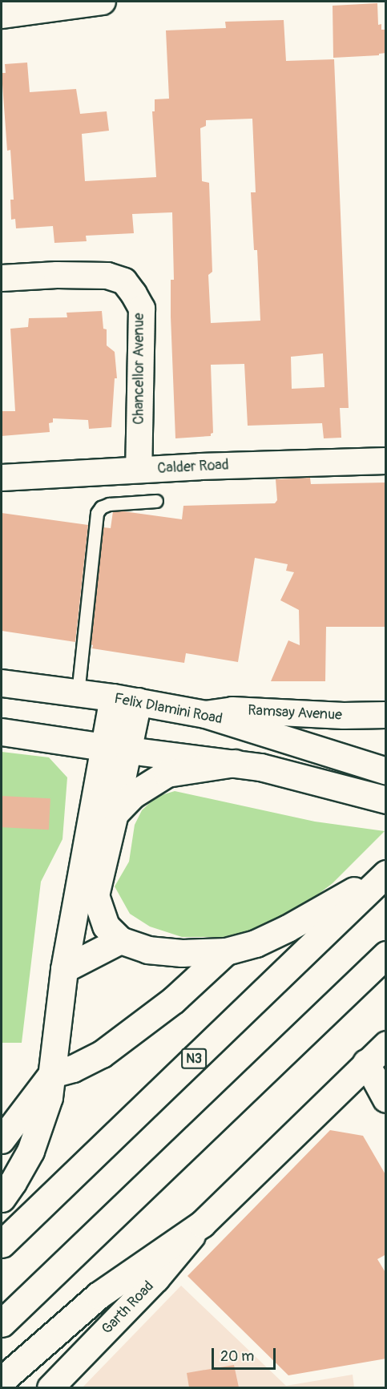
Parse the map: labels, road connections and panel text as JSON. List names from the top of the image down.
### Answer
{
  "streets": {
    "main road": ["Felix Dlamini Road", "N3"],
    "street": [
      "Chancellor Avenue",
      "Calder Road",
      "Ramsay Avenue",
      "Garth Road"
    ]
  },
  "crossings": [
    ["Chancellor Avenue", "Calder Road"],
    ["Felix Dlamini Road", "Ramsay Avenue"]
  ],
  "scale_bar": "20 m"
}
